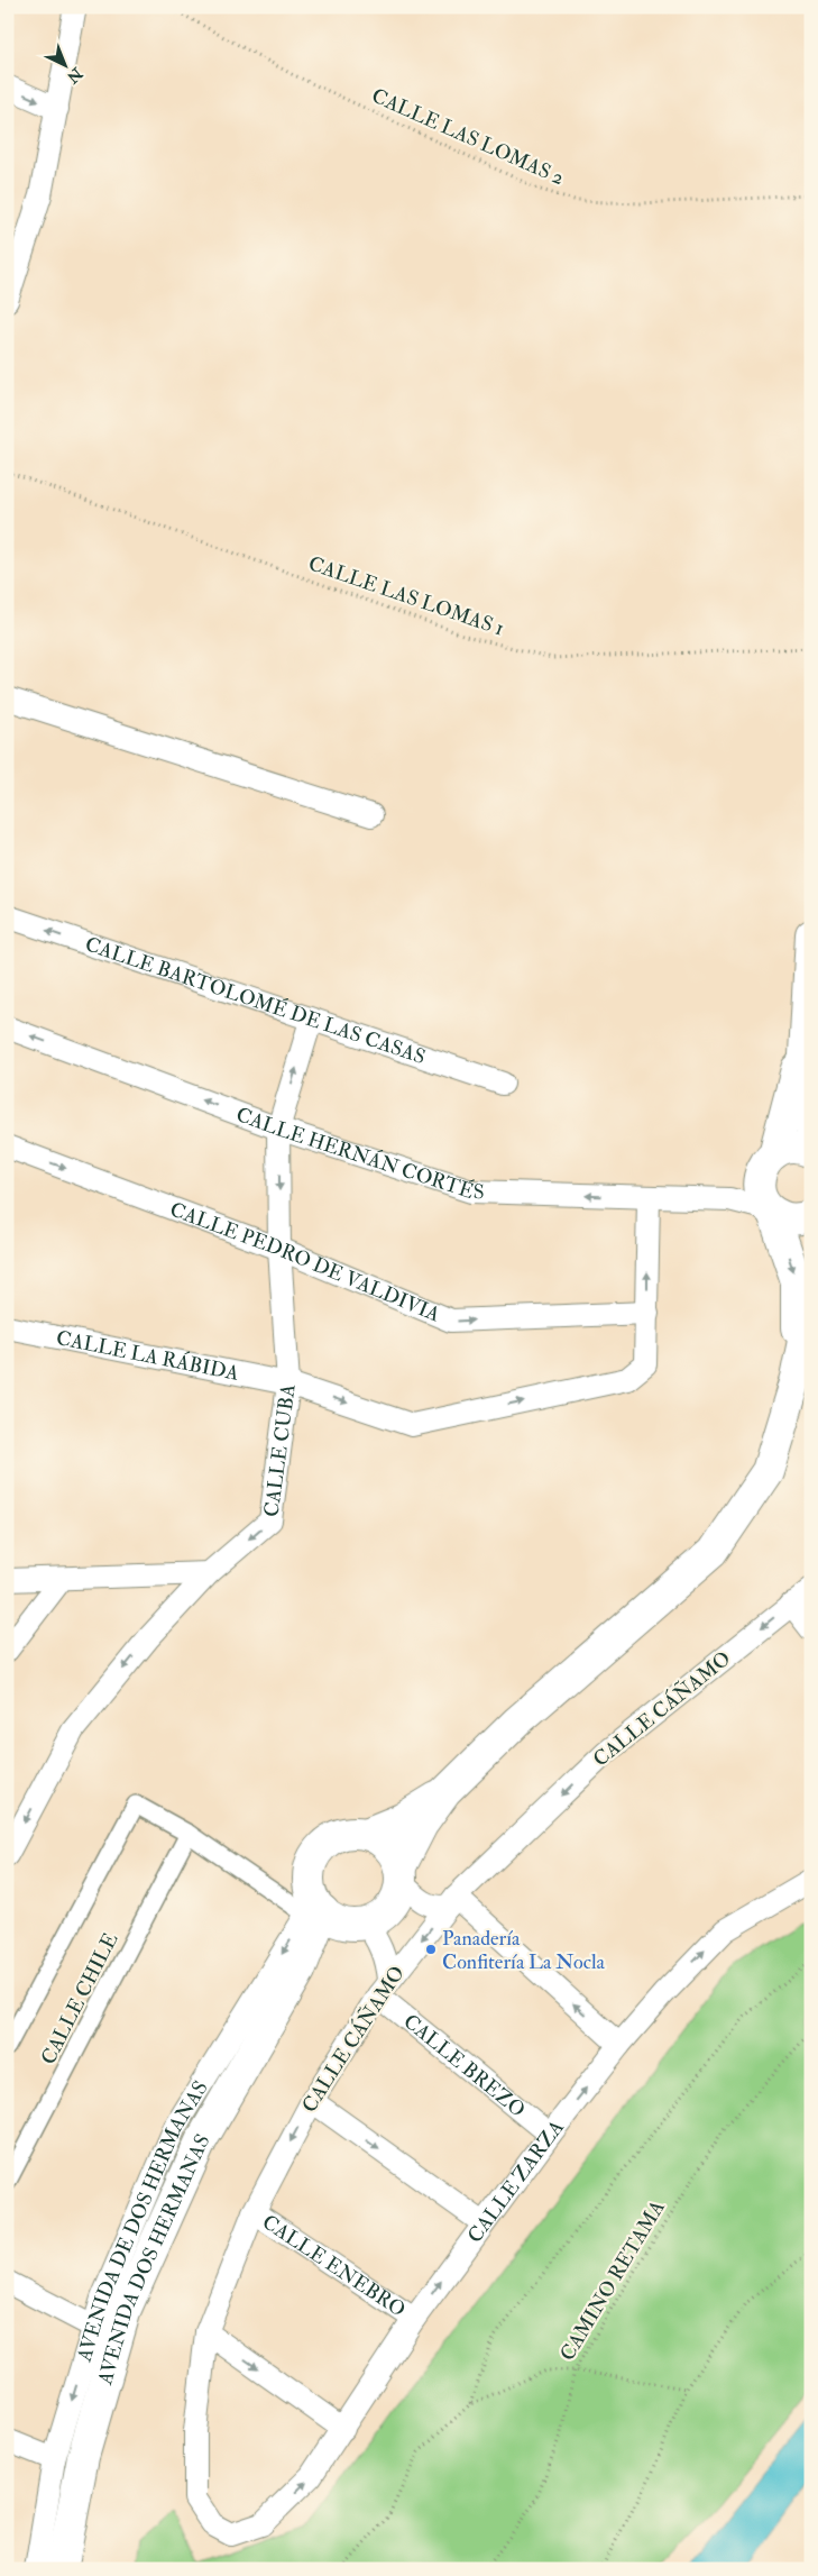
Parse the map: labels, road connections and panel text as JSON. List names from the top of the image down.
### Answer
{
  "streets": {
    "main road": ["AVENIDA DOS HERMANAS"],
    "street": [
      "CALLE BARTOLOMÉ DE LAS CASAS",
      "CALLE HERNÁN CORTÉS",
      "CALLE PEDRO DE VALDIVIA",
      "CALLE LA RÁBIDA",
      "CALLE CUBA",
      "CALLE CÁÑAMO",
      "CALLE CHILE",
      "CALLE BREZO",
      "CALLE ZARZA",
      "AVENIDA DE DOS HERMANAS",
      "CALLE ENEBRO"
    ],
    "path": ["CALLE LAS LOMAS 2", "CALLE LAS LOMAS 1", "CAMINO RETAMA"]
  },
  "crossings": [
    ["CALLE BARTOLOMÉ DE LAS CASAS", "CALLE CUBA"],
    ["CALLE HERNÁN CORTÉS", "CALLE LA RÁBIDA"],
    ["CALLE HERNÁN CORTÉS", "CALLE CUBA"],
    ["CALLE PEDRO DE VALDIVIA", "CALLE LA RÁBIDA"],
    ["CALLE PEDRO DE VALDIVIA", "CALLE CUBA"],
    ["CALLE LA RÁBIDA", "CALLE CUBA"],
    ["CALLE CÁÑAMO", "CALLE BREZO"],
    ["CALLE CÁÑAMO", "CALLE ZARZA"],
    ["CALLE CÁÑAMO", "CALLE ENEBRO"],
    ["CALLE BREZO", "CALLE ZARZA"],
    ["CALLE ZARZA", "CALLE ENEBRO"],
    ["AVENIDA DE DOS HERMANAS", "AVENIDA DOS HERMANAS"]
  ],
  "one_way": [
    "CALLE BARTOLOMÉ DE LAS CASAS",
    "CALLE HERNÁN CORTÉS",
    "CALLE PEDRO DE VALDIVIA",
    "CALLE CÁÑAMO",
    "CALLE ZARZA",
    "AVENIDA DE DOS HERMANAS"
  ],
  "places": ["Panadería Confitería La Nocla"],
  "north": "bottom right"
}
